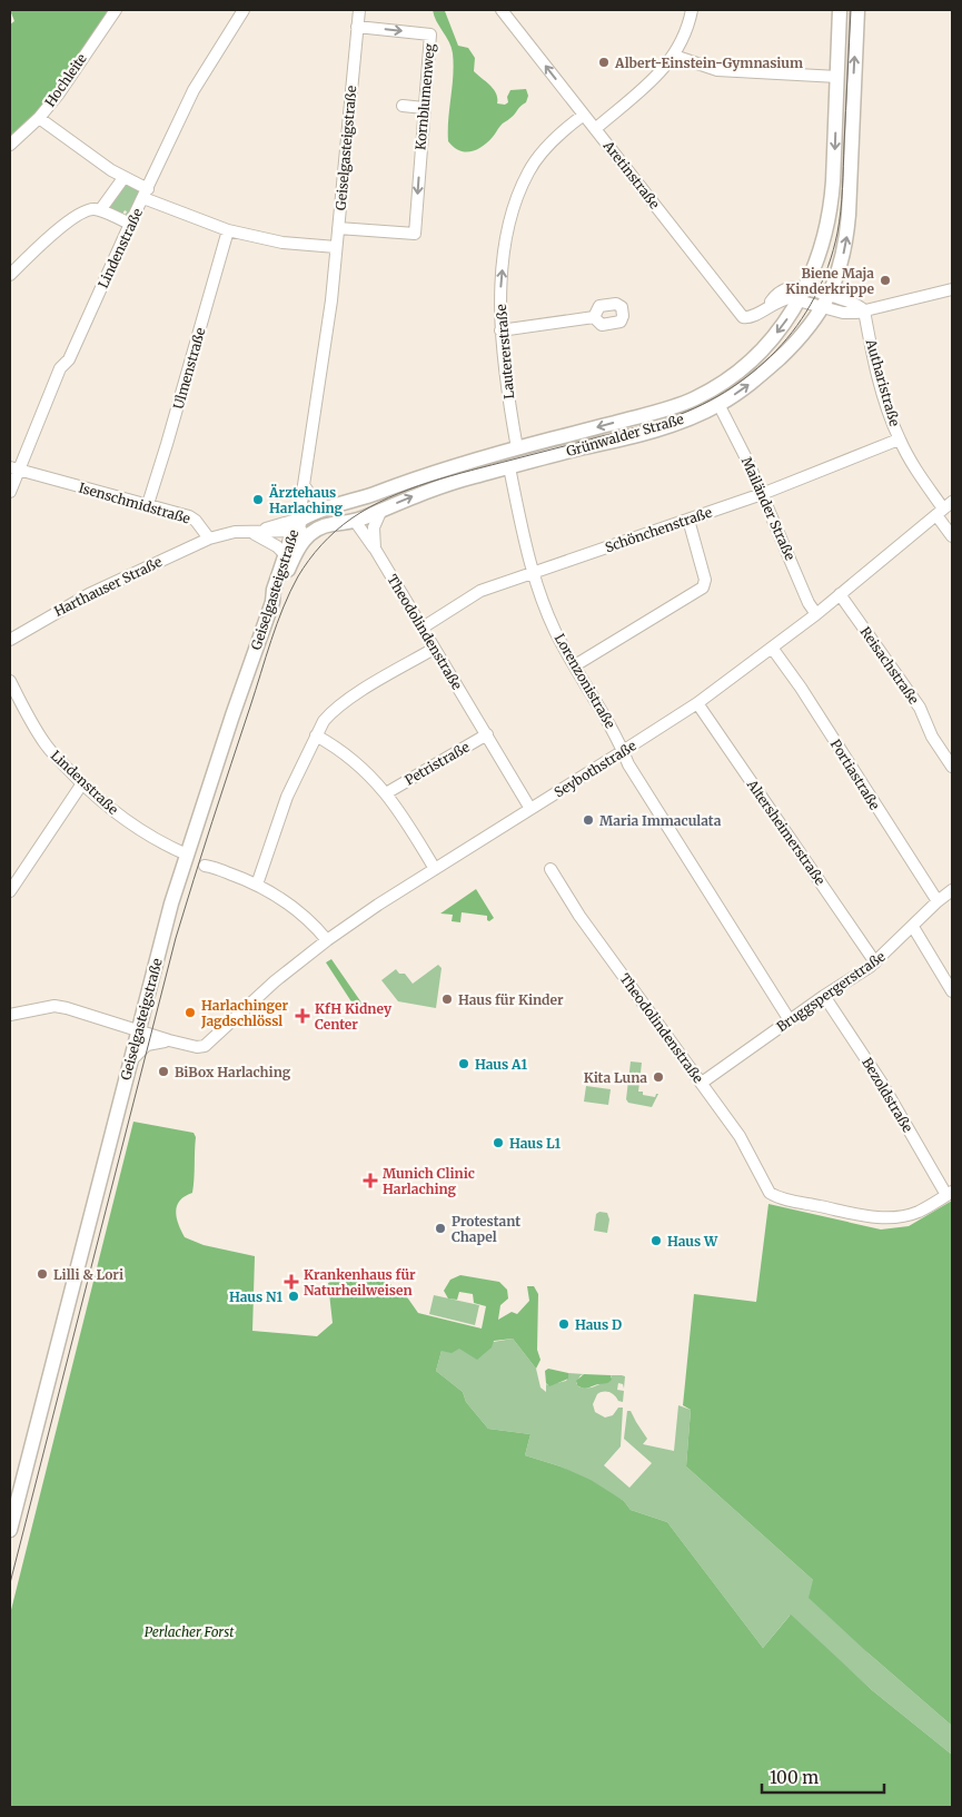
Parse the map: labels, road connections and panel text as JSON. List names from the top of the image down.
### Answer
{
  "streets": {
    "main road": ["Geiselgasteigstraße", "Grünwalder Straße"],
    "street": [
      "Hochleite",
      "Kornblumenweg",
      "Aretinstraße",
      "Lindenstraße",
      "Lautererstraße",
      "Ulmenstraße",
      "Autharistraße",
      "Isenschmidstraße",
      "Mailänder Straße",
      "Schönchenstraße",
      "Harthauser Straße",
      "Theodolindenstraße",
      "Reisachstraße",
      "Lorenzonistraße",
      "Petristraße",
      "Seybothstraße",
      "Portiastraße",
      "Altersheimerstraße",
      "Bruggspergerstraße",
      "Bezoldstraße"
    ]
  },
  "crossings": [
    ["Kornblumenweg", "Geiselgasteigstraße"],
    ["Geiselgasteigstraße", "Lindenstraße"],
    ["Geiselgasteigstraße", "Grünwalder Straße"],
    ["Aretinstraße", "Lautererstraße"],
    ["Aretinstraße", "Grünwalder Straße"],
    ["Lindenstraße", "Isenschmidstraße"],
    ["Lautererstraße", "Grünwalder Straße"],
    ["Ulmenstraße", "Isenschmidstraße"],
    ["Autharistraße", "Schönchenstraße"],
    ["Autharistraße", "Seybothstraße"],
    ["Grünwalder Straße", "Mailänder Straße"],
    ["Grünwalder Straße", "Theodolindenstraße"],
    ["Grünwalder Straße", "Lorenzonistraße"],
    ["Isenschmidstraße", "Harthauser Straße"],
    ["Mailänder Straße", "Schönchenstraße"],
    ["Mailänder Straße", "Seybothstraße"],
    ["Schönchenstraße", "Theodolindenstraße"],
    ["Schönchenstraße", "Lorenzonistraße"],
    ["Theodolindenstraße", "Petristraße"],
    ["Theodolindenstraße", "Seybothstraße"],
    ["Theodolindenstraße", "Bruggspergerstraße"],
    ["Theodolindenstraße", "Bezoldstraße"],
    ["Reisachstraße", "Seybothstraße"],
    ["Lorenzonistraße", "Seybothstraße"],
    ["Lorenzonistraße", "Bruggspergerstraße"],
    ["Seybothstraße", "Portiastraße"],
    ["Seybothstraße", "Altersheimerstraße"],
    ["Portiastraße", "Bruggspergerstraße"],
    ["Altersheimerstraße", "Bruggspergerstraße"],
    ["Bruggspergerstraße", "Bezoldstraße"]
  ],
  "one_way": ["Lautererstraße"],
  "parks": ["Perlacher Forst"],
  "places": {
    "other": [
      "Albert-Einstein-Gymnasium",
      "Biene Maja Kinderkrippe",
      "Ärztehaus Harlaching",
      "Maria Immaculata",
      "Haus für Kinder",
      "Harlachinger Jagdschlössl",
      "Haus A1",
      "BiBox Harlaching",
      "Kita Luna",
      "Haus L1",
      "Protestant Chapel",
      "Haus W",
      "Lilli & Lori",
      "Haus N1",
      "Haus D"
    ],
    "health": ["KfH Kidney Center", "Munich Clinic Harlaching", "Krankenhaus für Naturheilweisen"]
  },
  "scale_bar": "100 m"
}
